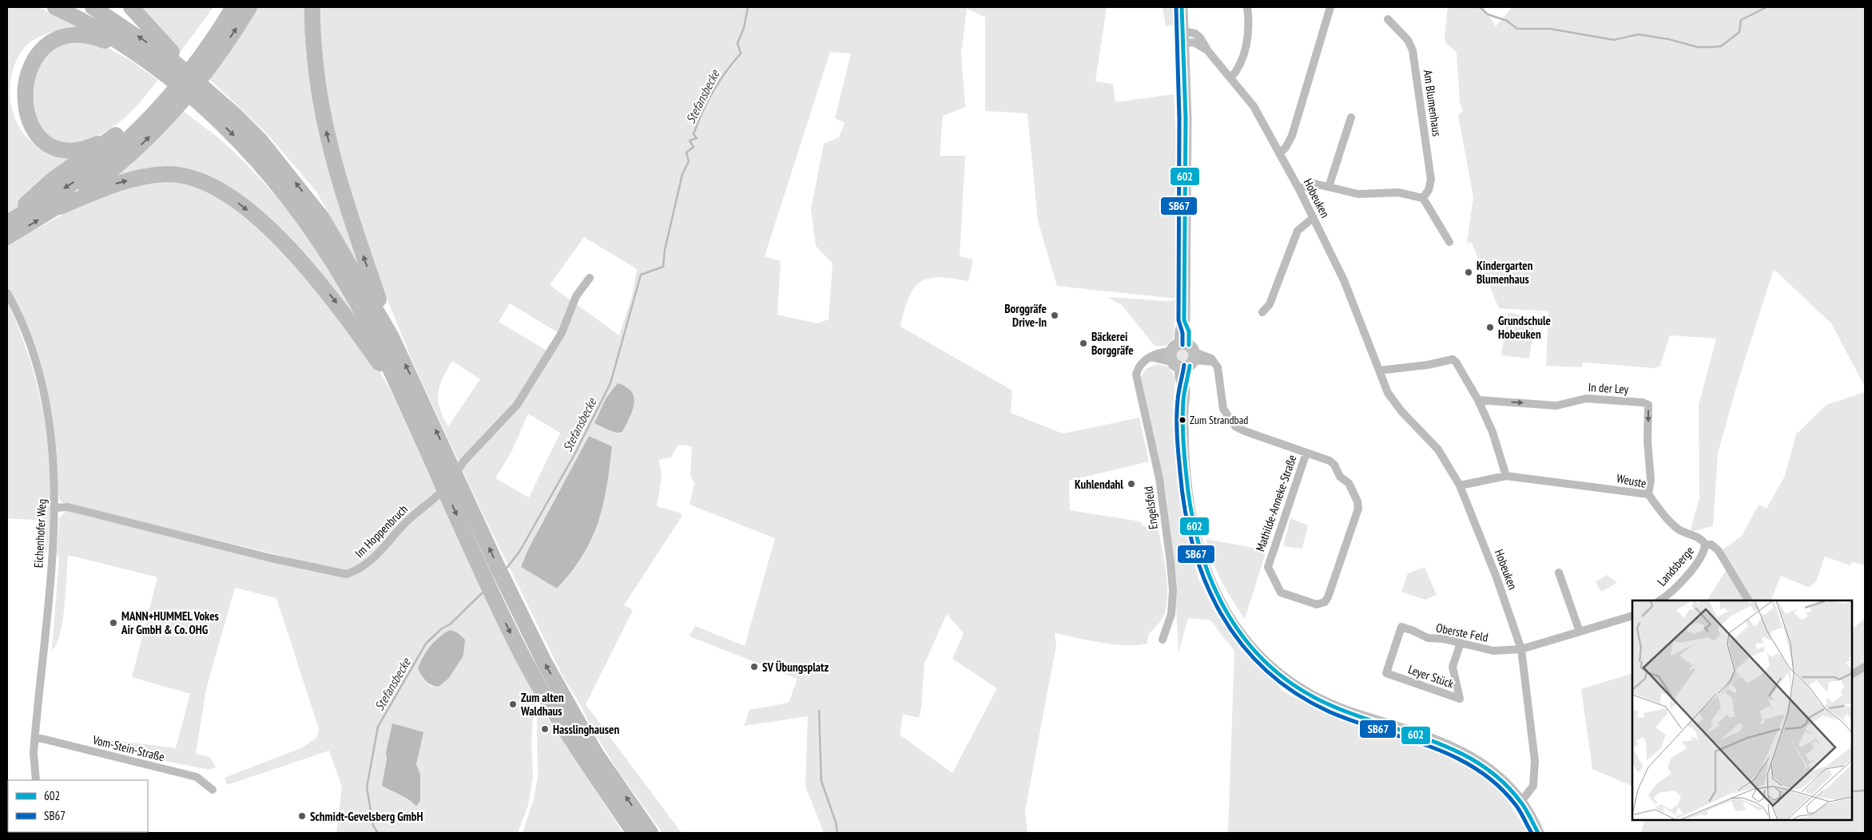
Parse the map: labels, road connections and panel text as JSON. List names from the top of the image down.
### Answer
{
  "streets": {
    "street": [
      "Am Blumenhaus",
      "Hobeuken",
      "In der Ley",
      "Weuste",
      "Mathilde-Anneke-Straße",
      "Engelsfeld",
      "Im Hoppenbruch",
      "Eichenhofer Weg",
      "Landsberge",
      "Oberste Feld",
      "Leyer Stück",
      "Vom-Stein-Straße"
    ]
  },
  "crossings": [
    ["Hobeuken", "Weuste"],
    ["Hobeuken", "Oberste Feld"],
    ["In der Ley", "Weuste"],
    ["Weuste", "Landsberge"],
    ["Mathilde-Anneke-Straße", "Engelsfeld"],
    ["Im Hoppenbruch", "Eichenhofer Weg"],
    ["Eichenhofer Weg", "Vom-Stein-Straße"],
    ["Oberste Feld", "Leyer Stück"]
  ],
  "water": ["Stefansbecke"],
  "places": [
    "Kindergarten Blumenhaus",
    "Borggräfe Drive-In",
    "Grundschule Hobeuken",
    "Bäckerei Borggräfe",
    "Zum Strandbad",
    "Kuhlendahl",
    "MANN+HUMMEL Vokes Air GmbH & Co. OHG",
    "SV Übungsplatz",
    "Zum alten Waldhaus",
    "Hasslinghausen",
    "Schmidt-Gevelsberg GmbH"
  ],
  "lines": ["transit line 602", "transit line SB67"],
  "legend": ["602", "SB67"]
}
